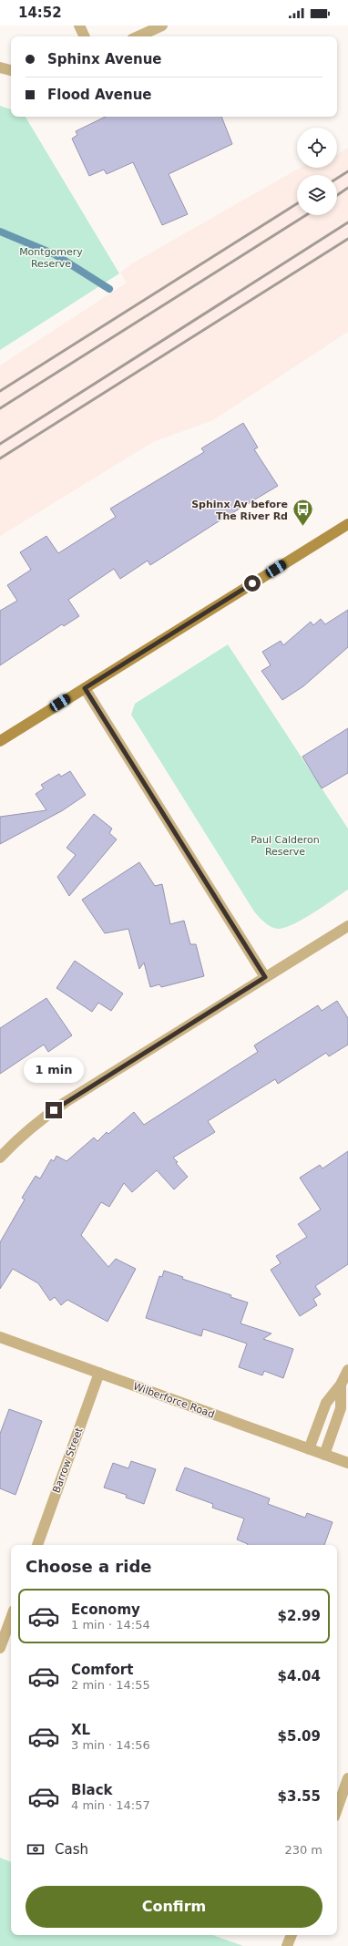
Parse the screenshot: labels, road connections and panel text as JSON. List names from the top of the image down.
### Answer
{
  "streets": {
    "street": ["Wilberforce Road", "Barrow Street"]
  },
  "crossings": [
    ["Wilberforce Road", "Barrow Street"]
  ],
  "parks": ["Montgomery Reserve", "Paul Calderon Reserve"],
  "places": {
    "bus stop": ["Sphinx Av before The River Rd"]
  },
  "page": {
    "status": "14:52",
    "banner": ["Sphinx Avenue", "Flood Avenue"],
    "bubble": "1 min",
    "heading": "Choose a ride",
    "list": [
      {
        "name": "Economy",
        "note": "1 min · 14:54",
        "value": "$2.99"
      },
      {
        "name": "Comfort",
        "note": "2 min · 14:55",
        "value": "$4.04"
      },
      {
        "name": "XL",
        "note": "3 min · 14:56",
        "value": "$5.09"
      },
      {
        "name": "Black",
        "note": "4 min · 14:57",
        "value": "$3.55"
      }
    ],
    "pay": ["Cash", "230 m"],
    "buttons": "Confirm"
  }
}
